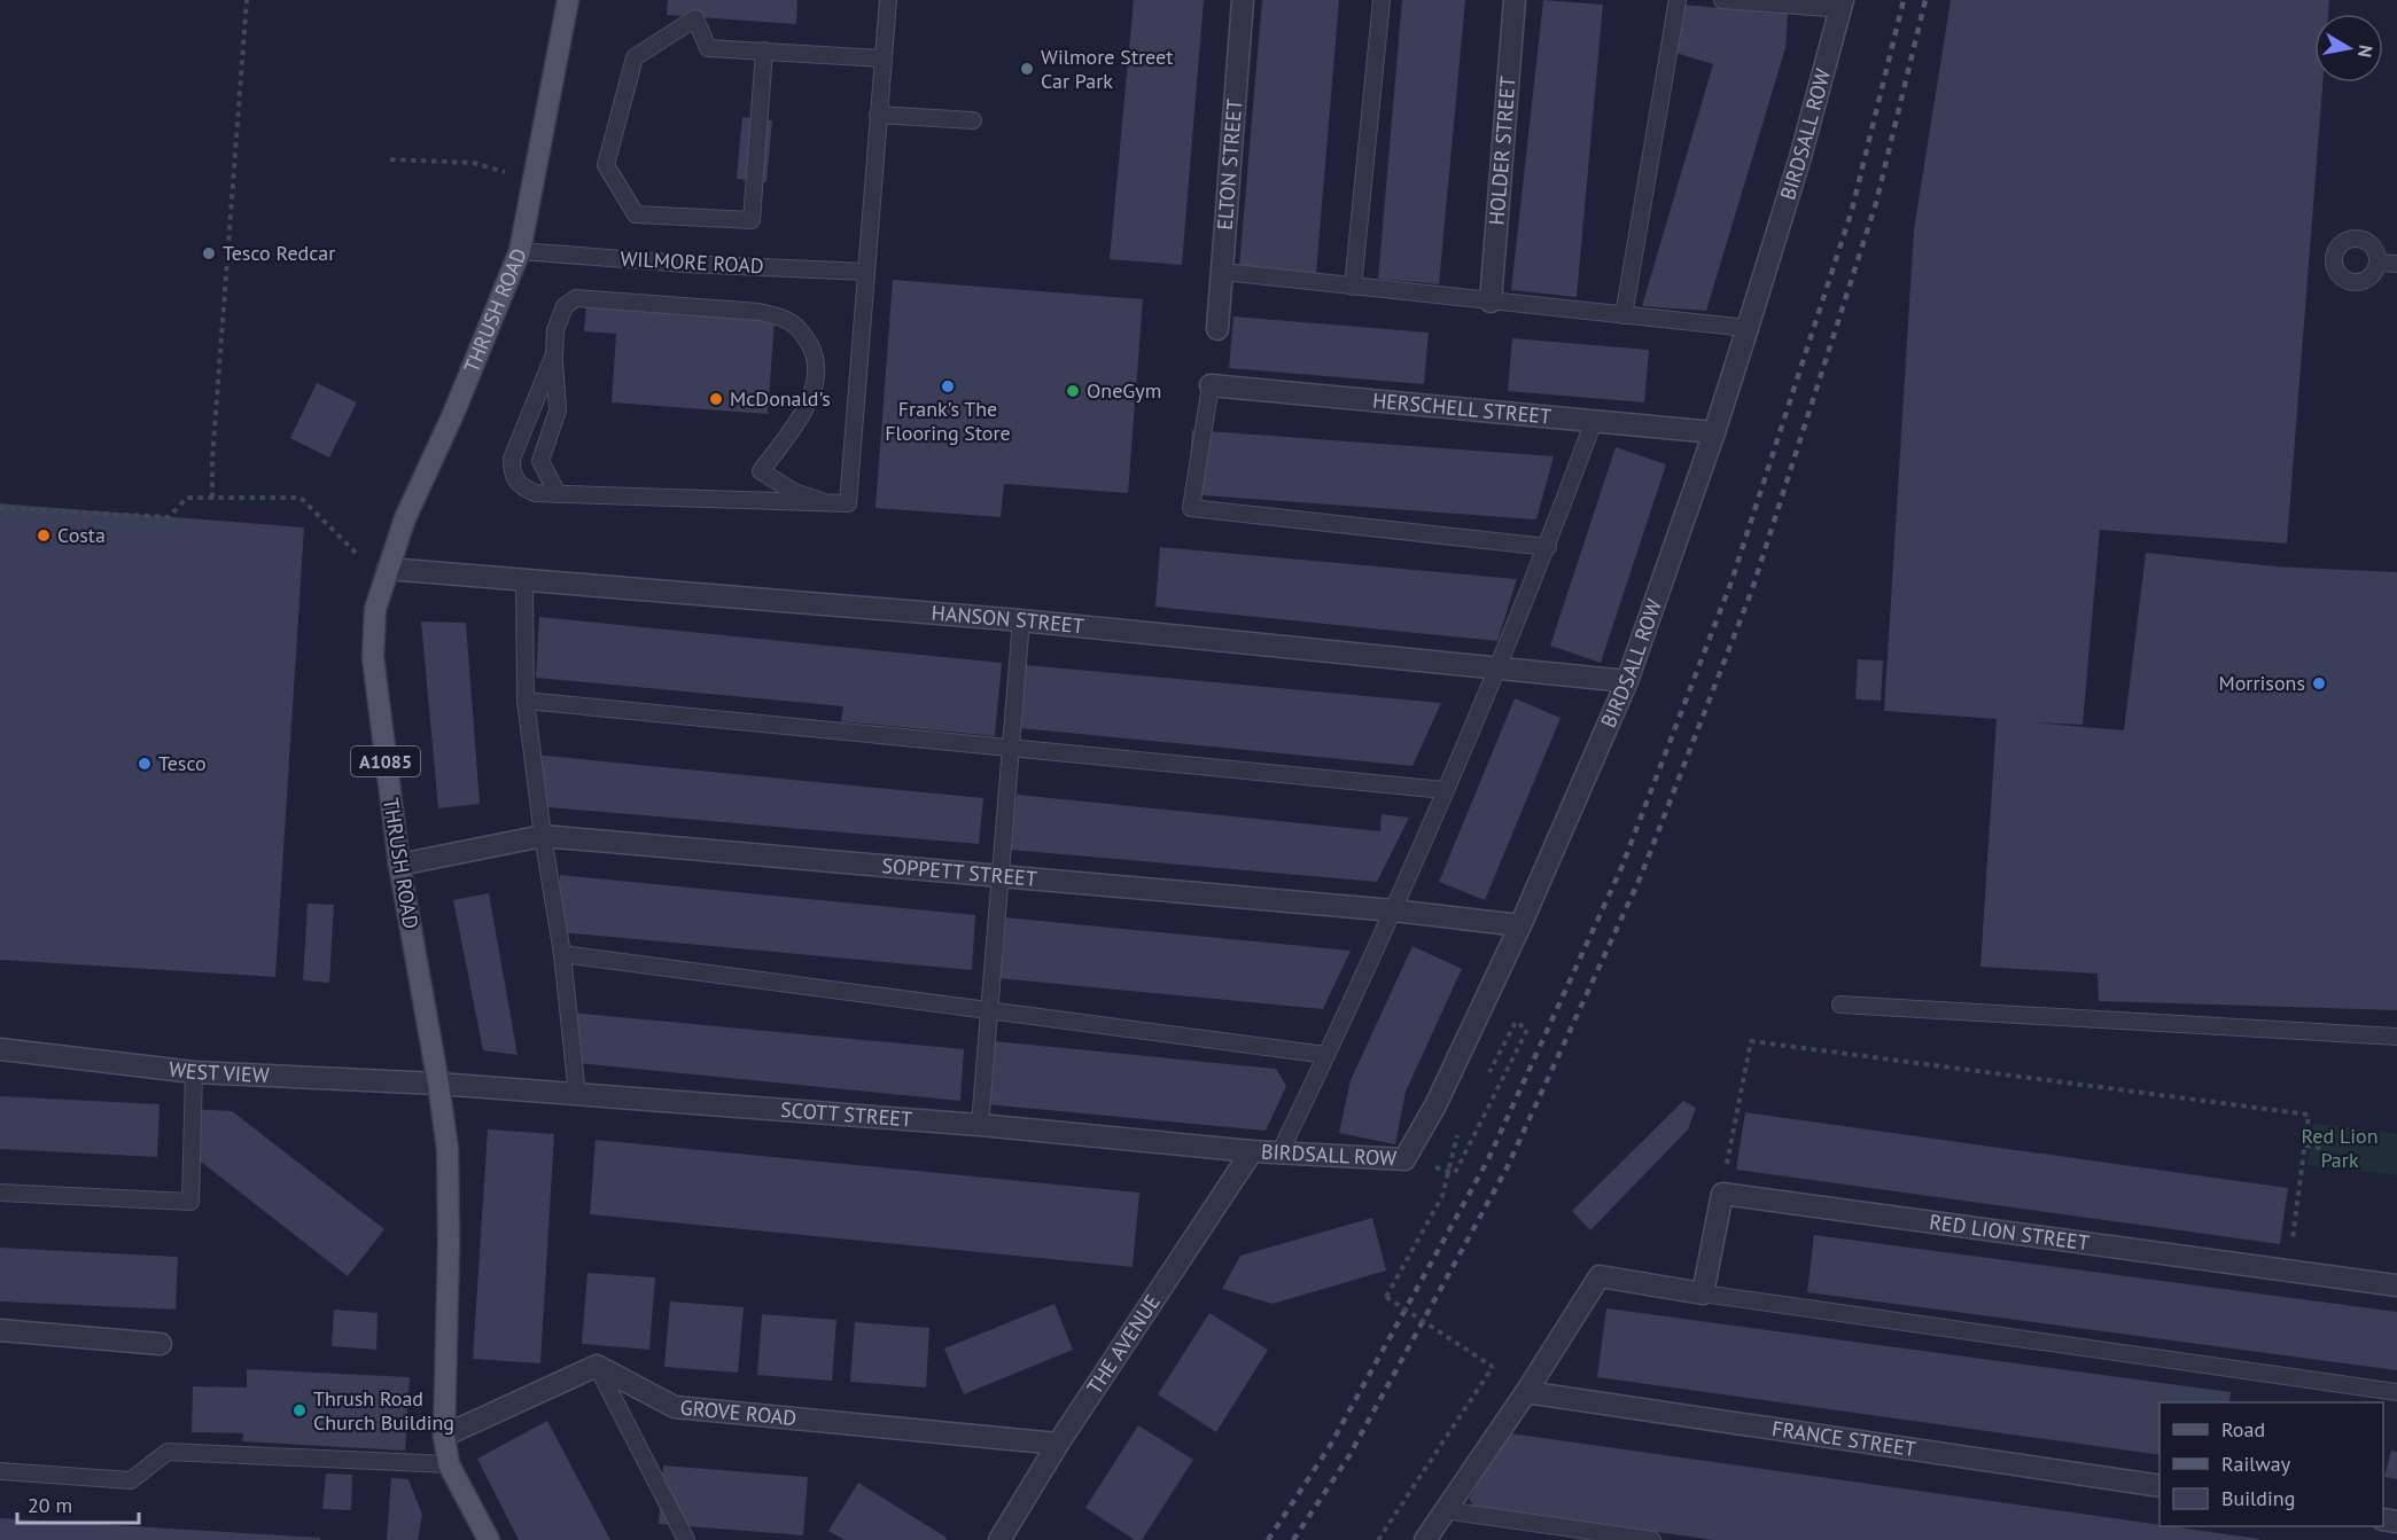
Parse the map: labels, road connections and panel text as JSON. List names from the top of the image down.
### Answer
{
  "streets": {
    "main road": ["THRUSH ROAD", "A1085"],
    "street": [
      "BIRDSALL ROW",
      "HOLDER STREET",
      "ELTON STREET",
      "HERSCHELL STREET",
      "HANSON STREET",
      "SOPPETT STREET",
      "WEST VIEW",
      "SCOTT STREET",
      "RED LION STREET",
      "THE AVENUE",
      "GROVE ROAD",
      "FRANCE STREET"
    ],
    "lane": ["WILMORE ROAD"]
  },
  "crossings": [
    ["BIRDSALL ROW", "HERSCHELL STREET"],
    ["BIRDSALL ROW", "HANSON STREET"],
    ["BIRDSALL ROW", "SOPPETT STREET"],
    ["BIRDSALL ROW", "SCOTT STREET"],
    ["BIRDSALL ROW", "THE AVENUE"],
    ["WILMORE ROAD", "THRUSH ROAD"],
    ["THRUSH ROAD", "HANSON STREET"],
    ["THRUSH ROAD", "SOPPETT STREET"],
    ["THRUSH ROAD", "WEST VIEW"],
    ["THRUSH ROAD", "SCOTT STREET"],
    ["WEST VIEW", "SCOTT STREET"],
    ["SCOTT STREET", "THE AVENUE"],
    ["THE AVENUE", "GROVE ROAD"]
  ],
  "parks": ["Red Lion Park"],
  "places": [
    "Wilmore Street Car Park",
    "Tesco Redcar",
    "Frank's The Flooring Store",
    "OneGym",
    "McDonald's",
    "Costa",
    "Morrisons",
    "Tesco",
    "Thrush Road Church Building"
  ],
  "legend": ["Road", "Railway", "Building"],
  "scale_bar": "20 m",
  "north": "right"
}
